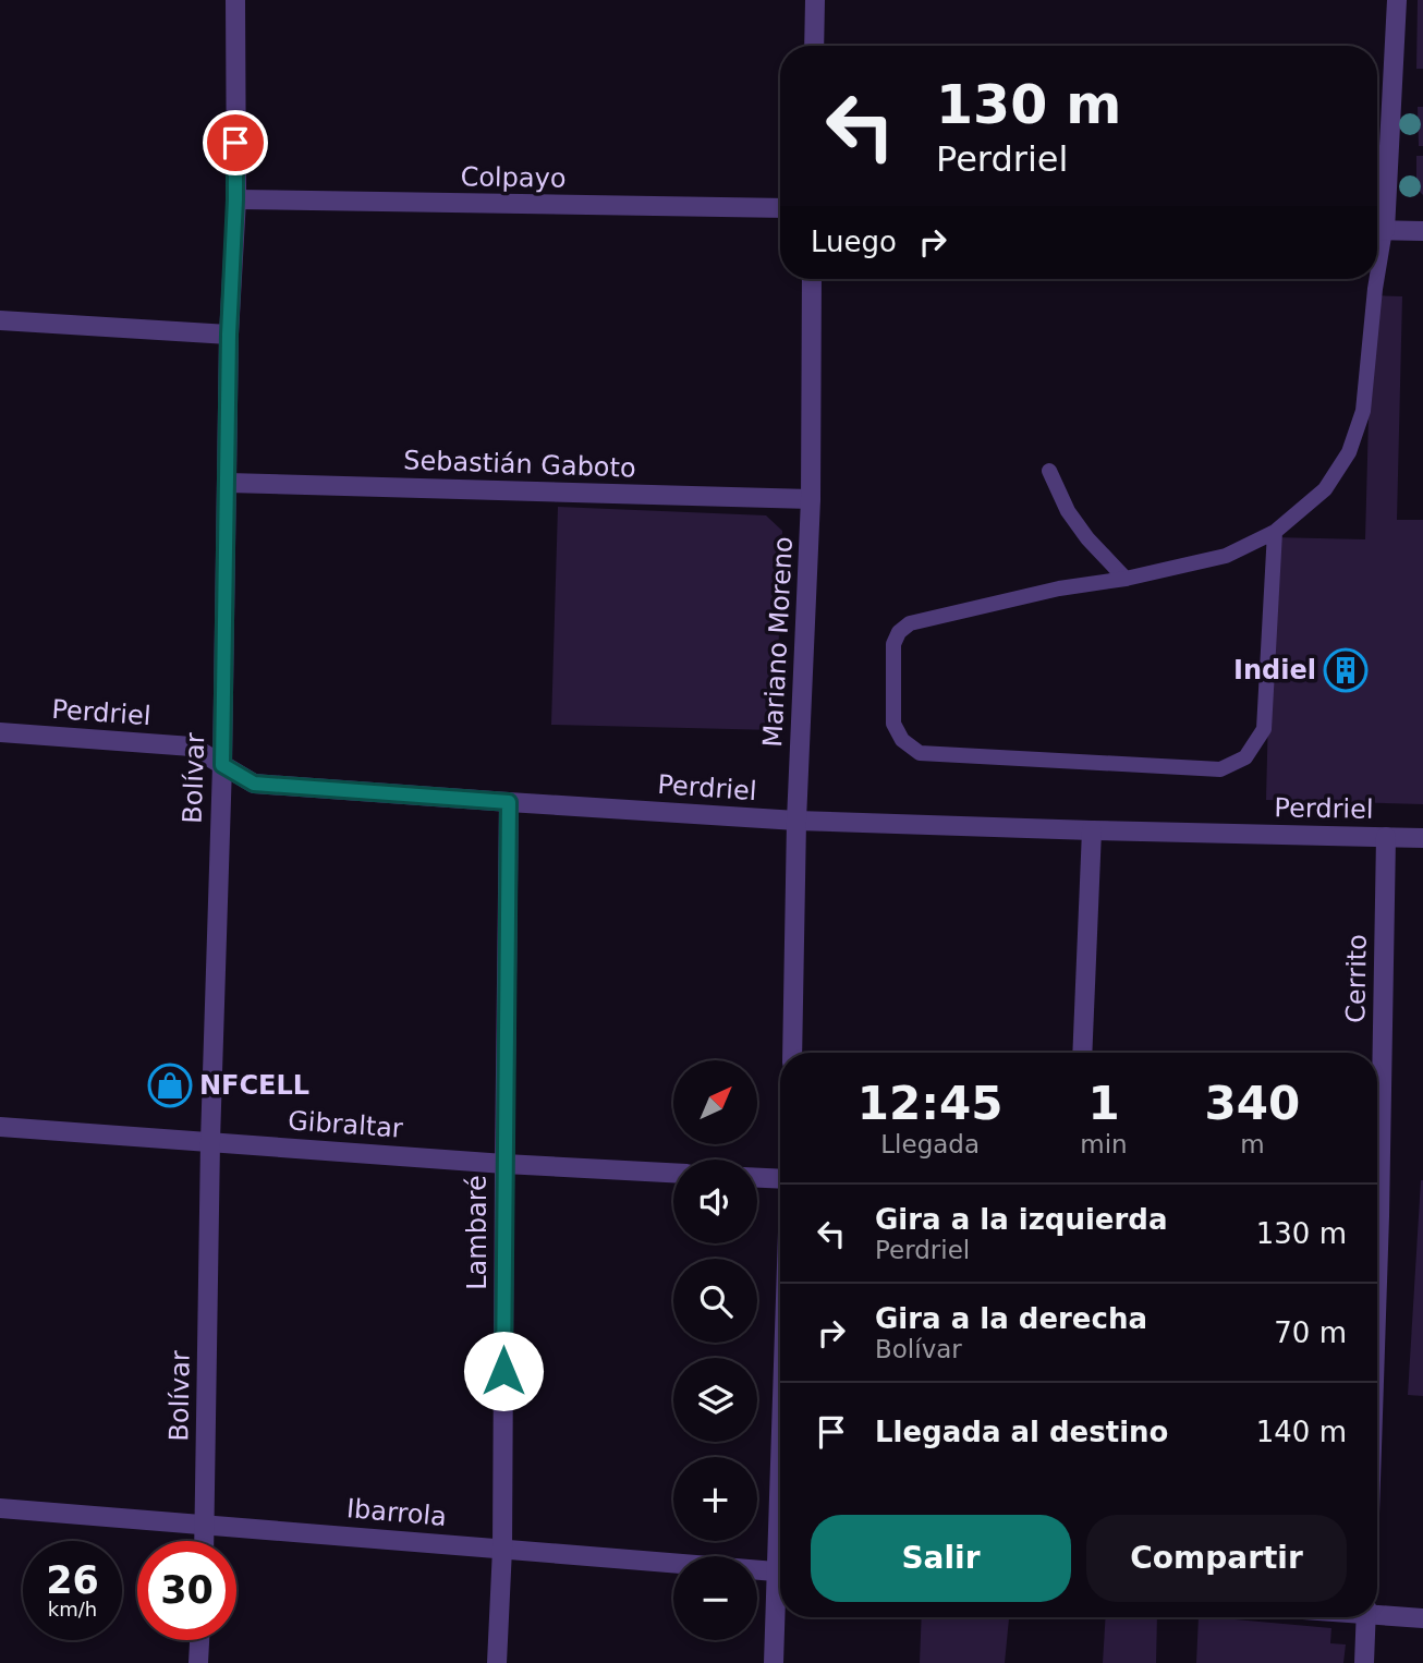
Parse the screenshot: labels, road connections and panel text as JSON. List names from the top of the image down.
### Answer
{
  "streets": {
    "street": [
      "Colpayo",
      "Sebastián Gaboto",
      "Mariano Moreno",
      "Perdriel",
      "Bolívar",
      "Cerrito",
      "Gibraltar",
      "Lambaré",
      "Ibarrola"
    ]
  },
  "crossings": [
    ["Colpayo", "Bolívar"],
    ["Sebastián Gaboto", "Mariano Moreno"],
    ["Sebastián Gaboto", "Bolívar"],
    ["Mariano Moreno", "Perdriel"],
    ["Perdriel", "Bolívar"],
    ["Perdriel", "Cerrito"],
    ["Perdriel", "Lambaré"],
    ["Bolívar", "Gibraltar"],
    ["Bolívar", "Ibarrola"],
    ["Gibraltar", "Lambaré"],
    ["Lambaré", "Ibarrola"]
  ],
  "places": {
    "building": ["Indiel"],
    "shop": ["NFCELL"]
  },
  "north": "top right",
  "page": {
    "turn": ["130 m", "Perdriel"],
    "then": "Luego",
    "eta": [
      "12:45",
      "Llegada",
      "1",
      "min",
      "340",
      "m"
    ],
    "map_buttons": ["+", "−"],
    "list": [
      {
        "name": "Gira a la izquierda",
        "note": "Perdriel",
        "value": "130 m"
      },
      {
        "name": "Gira a la derecha",
        "note": "Bolívar",
        "value": "70 m"
      },
      {
        "name": "Llegada al destino",
        "value": "140 m"
      }
    ],
    "buttons": ["Salir", "Compartir"],
    "speed": "26 km/h",
    "limit": "30"
  }
}
